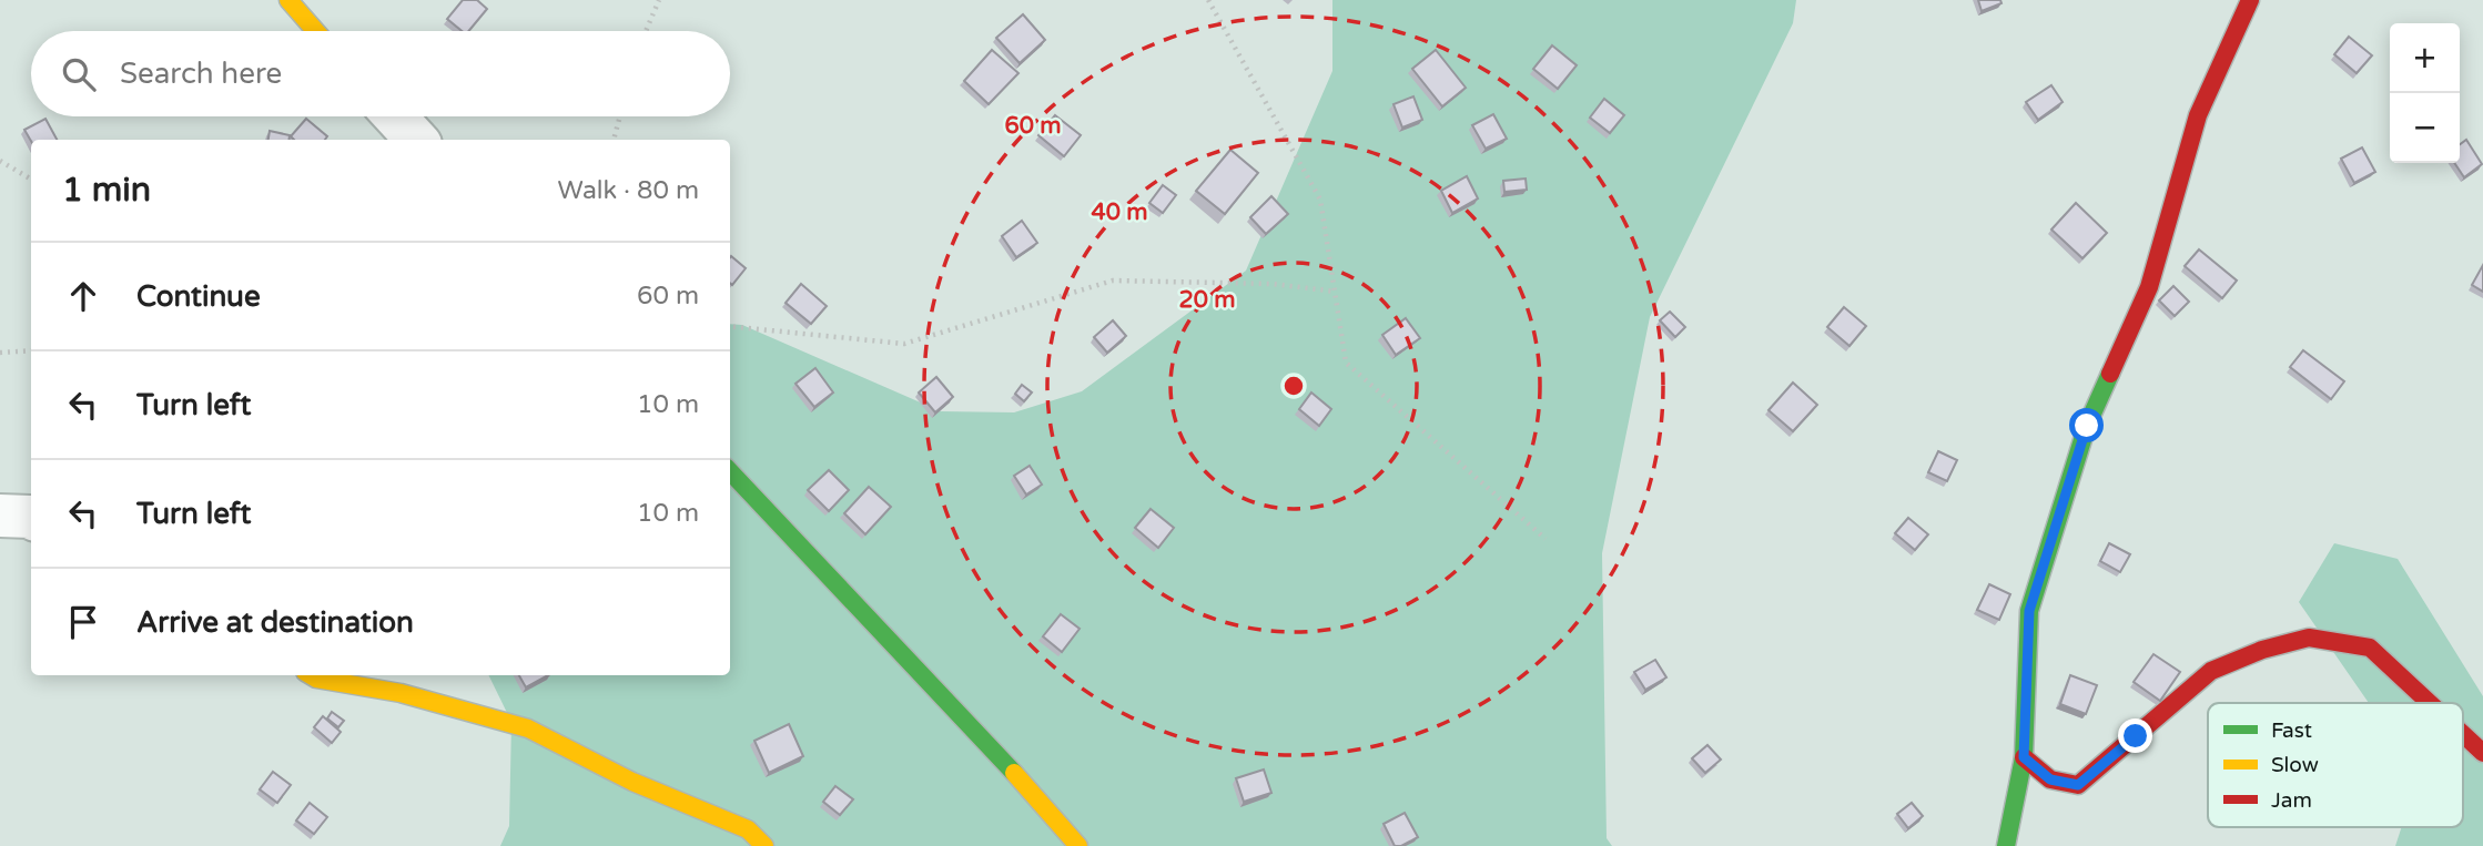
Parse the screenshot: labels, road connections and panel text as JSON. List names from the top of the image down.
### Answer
{
  "legend": ["Fast", "Slow", "Jam"],
  "page": {
    "map_buttons": ["+", "−"],
    "search": "Search here",
    "heading": ["1 min", "Walk · 80 m"],
    "list": [
      ["Continue", "60 m"],
      ["Turn left", "10 m"],
      ["Turn left", "10 m"],
      "Arrive at destination"
    ]
  },
  "rings": ["60 m", "40 m", "20 m"]
}
